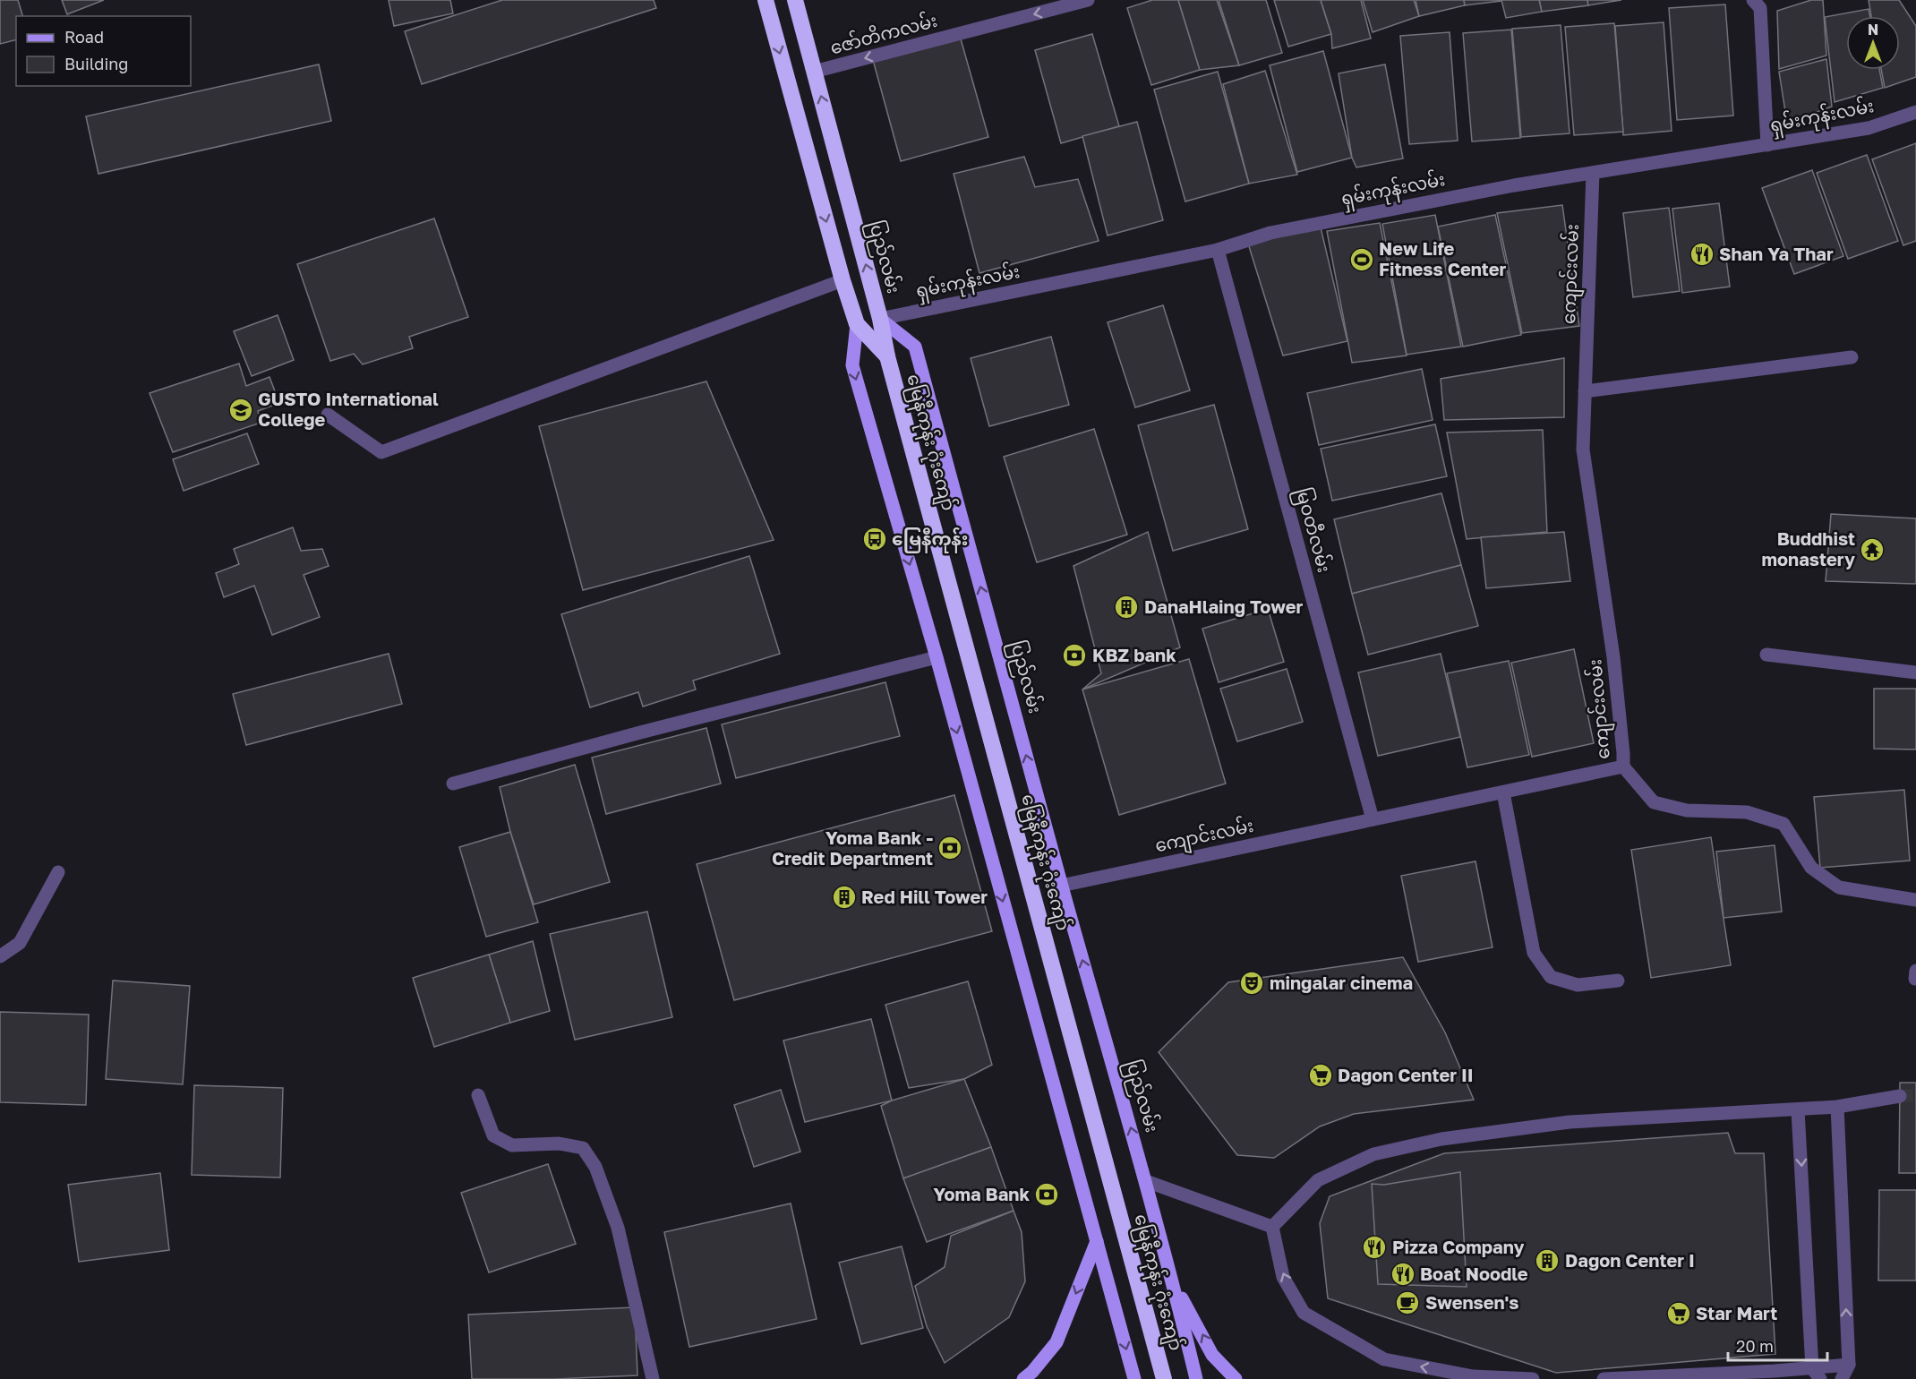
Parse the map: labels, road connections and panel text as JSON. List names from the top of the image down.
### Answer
{
  "streets": {
    "highway": ["ပြည်လမ်း", "မြေနီကုန်း ဂုံးကျော်"],
    "street": [
      "ဇော်တိကလမ်း",
      "ရှမ်းကုန်းလမ်း",
      "ကျောင်းလမ်း",
      "မြဝတီလမ်း"
    ]
  },
  "crossings": [
    ["ဇော်တိကလမ်း", "ပြည်လမ်း"],
    ["ရှမ်းကုန်းလမ်း", "ပြည်လမ်း"],
    ["ရှမ်းကုန်းလမ်း", "ကျောင်းလမ်း"],
    ["ရှမ်းကုန်းလမ်း", "မြေနီကုန်း ဂုံးကျော်"],
    ["ရှမ်းကုန်းလမ်း", "မြဝတီလမ်း"],
    ["ပြည်လမ်း", "ကျောင်းလမ်း"],
    ["ပြည်လမ်း", "မြေနီကုန်း ဂုံးကျော်"],
    ["ကျောင်းလမ်း", "မြဝတီလမ်း"]
  ],
  "one_way": ["ဇော်တိကလမ်း", "ပြည်လမ်း"],
  "places": {
    "restaurant": ["Shan Ya Thar", "Pizza Company", "Boat Noodle"],
    "sports": ["New Life Fitness Center"],
    "school or university": ["GUSTO International College"],
    "bus stop": ["မြေနီကုန်း"],
    "temple": ["Buddhist monastery"],
    "building": ["DanaHlaing Tower", "Red Hill Tower", "Dagon Center I"],
    "bank": ["KBZ bank", "Yoma Bank - Credit Department", "Yoma Bank"],
    "theatre": ["mingalar cinema"],
    "supermarket": ["Dagon Center II", "Star Mart"],
    "cafe": ["Swensen's"]
  },
  "legend": ["Road", "Building"],
  "scale_bar": "20 m",
  "north": "top"
}
